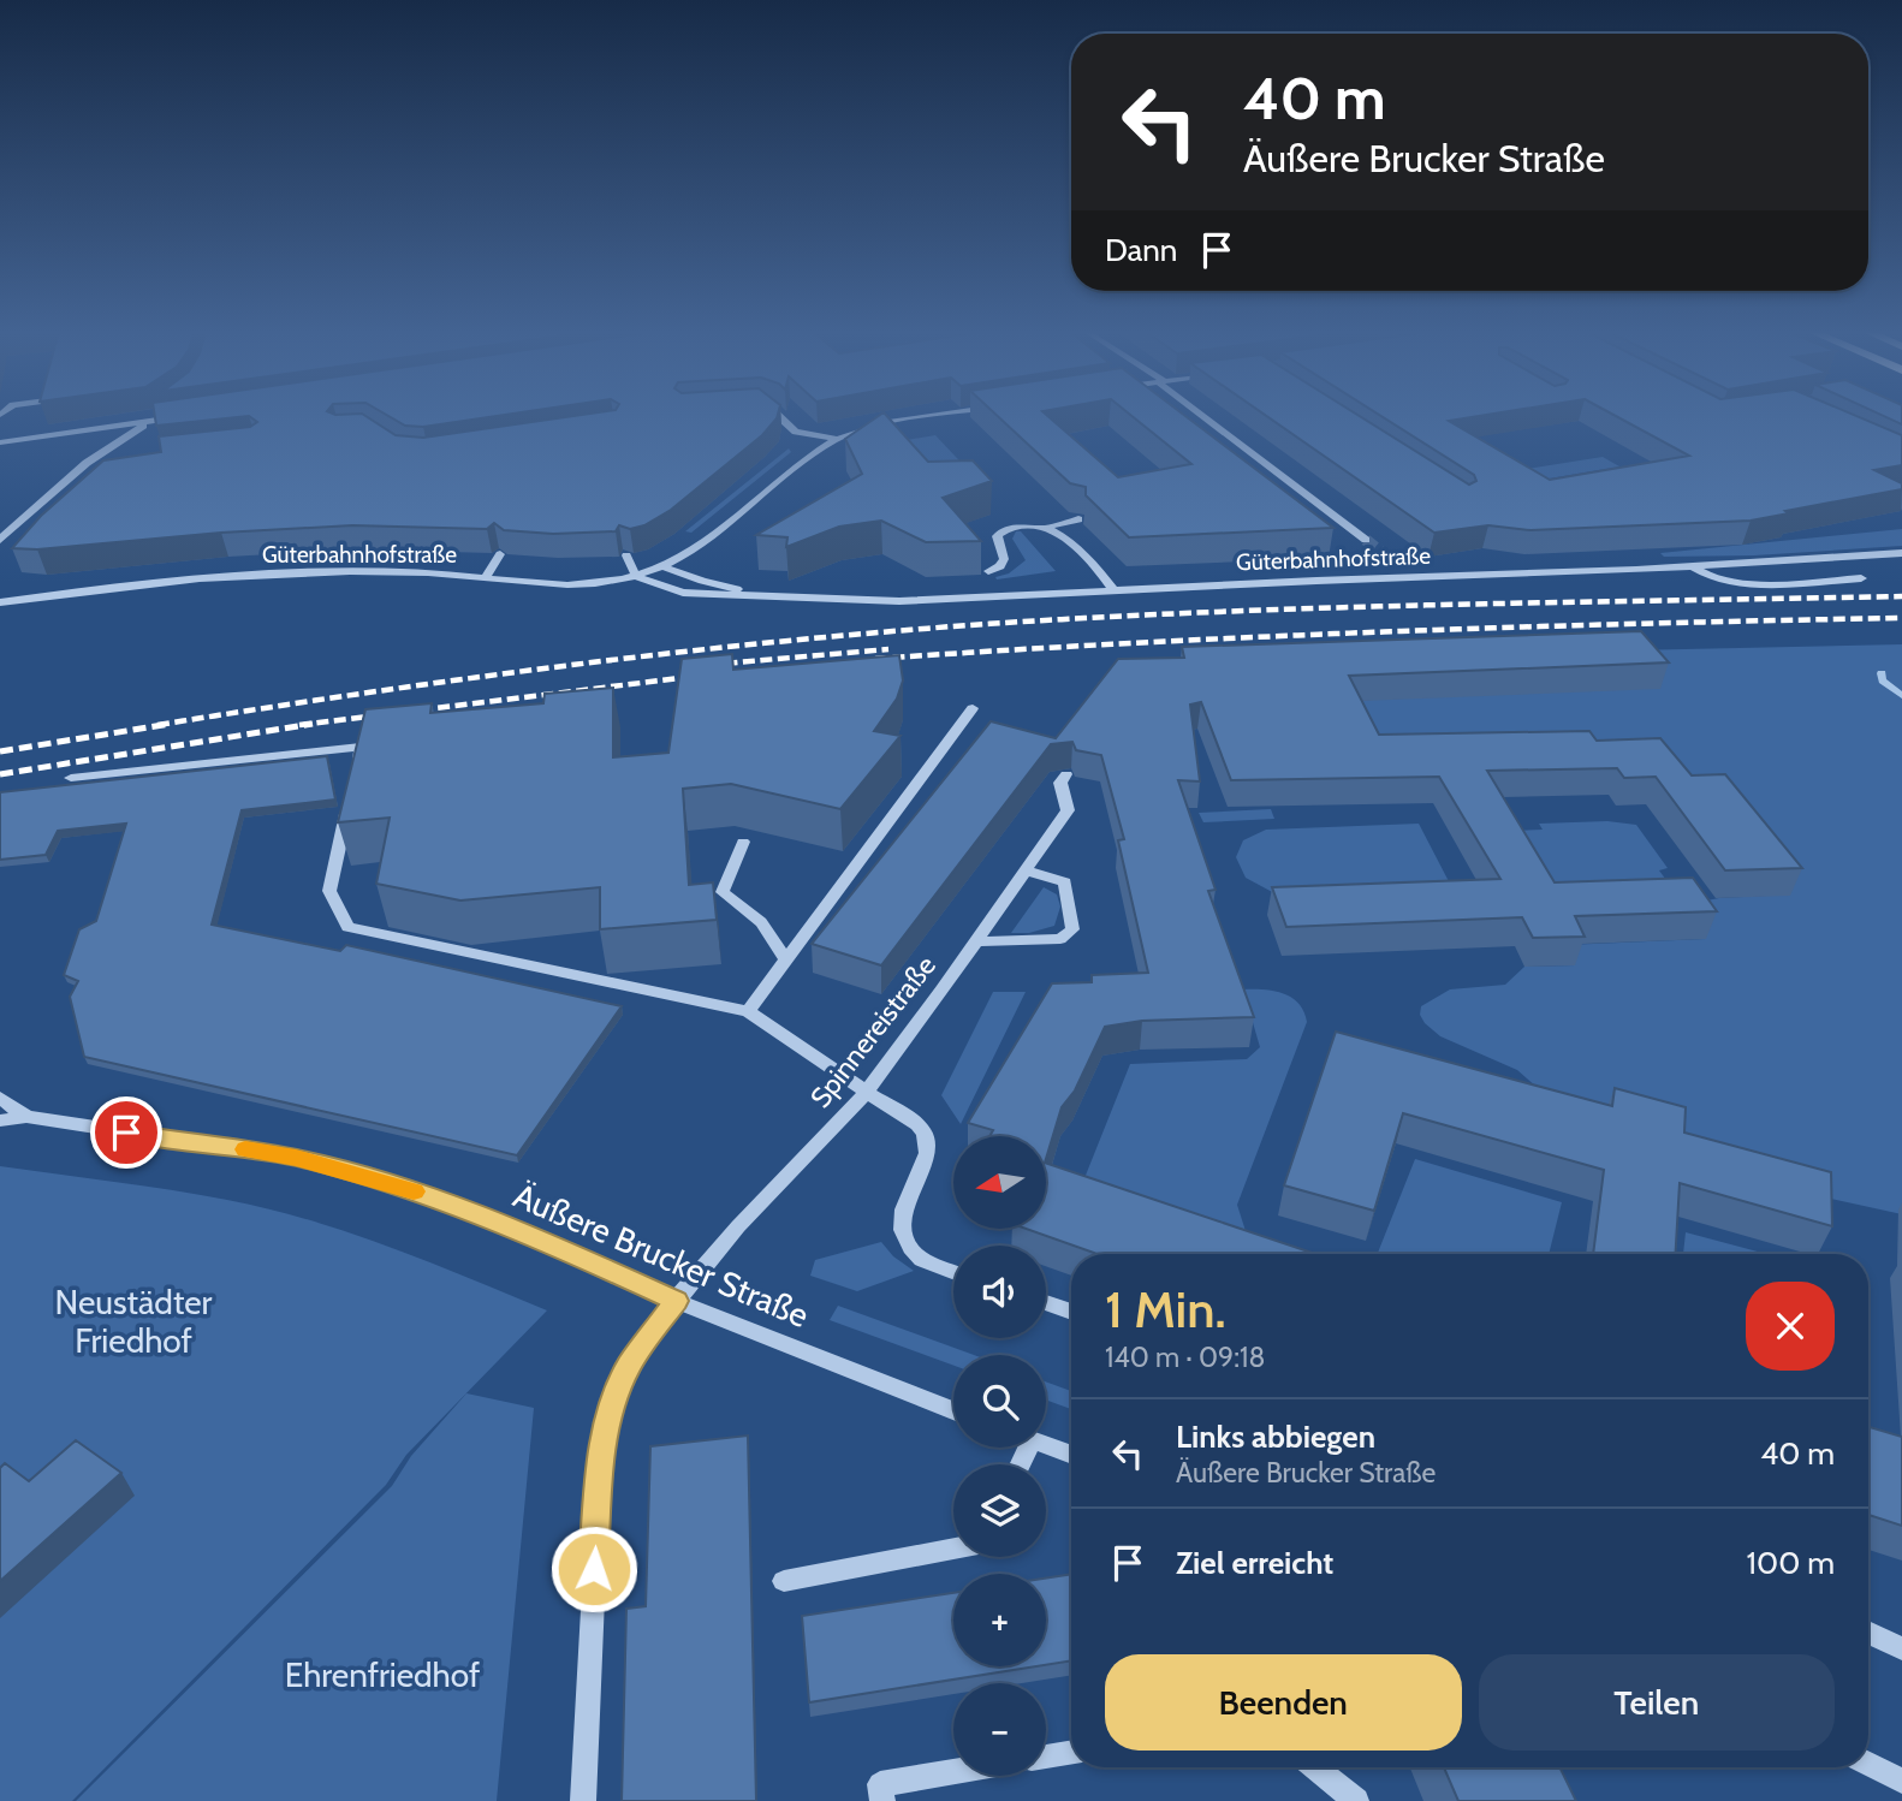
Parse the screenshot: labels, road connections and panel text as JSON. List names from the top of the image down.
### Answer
{
  "streets": {
    "street": ["Güterbahnhofstraße", "Spinnereistraße", "Äußere Brucker Straße"]
  },
  "crossings": [
    ["Spinnereistraße", "Äußere Brucker Straße"]
  ],
  "parks": ["Neustädter Friedhof", "Ehrenfriedhof"],
  "north": "left",
  "page": {
    "turn": ["40 m", "Äußere Brucker Straße"],
    "then": "Dann",
    "map_buttons": ["+", "−"],
    "heading": ["1 Min.", "140 m · 09:18"],
    "list": [
      {
        "name": "Links abbiegen",
        "note": "Äußere Brucker Straße",
        "value": "40 m"
      },
      {
        "name": "Ziel erreicht",
        "value": "100 m"
      }
    ],
    "buttons": ["Beenden", "Teilen"]
  }
}
